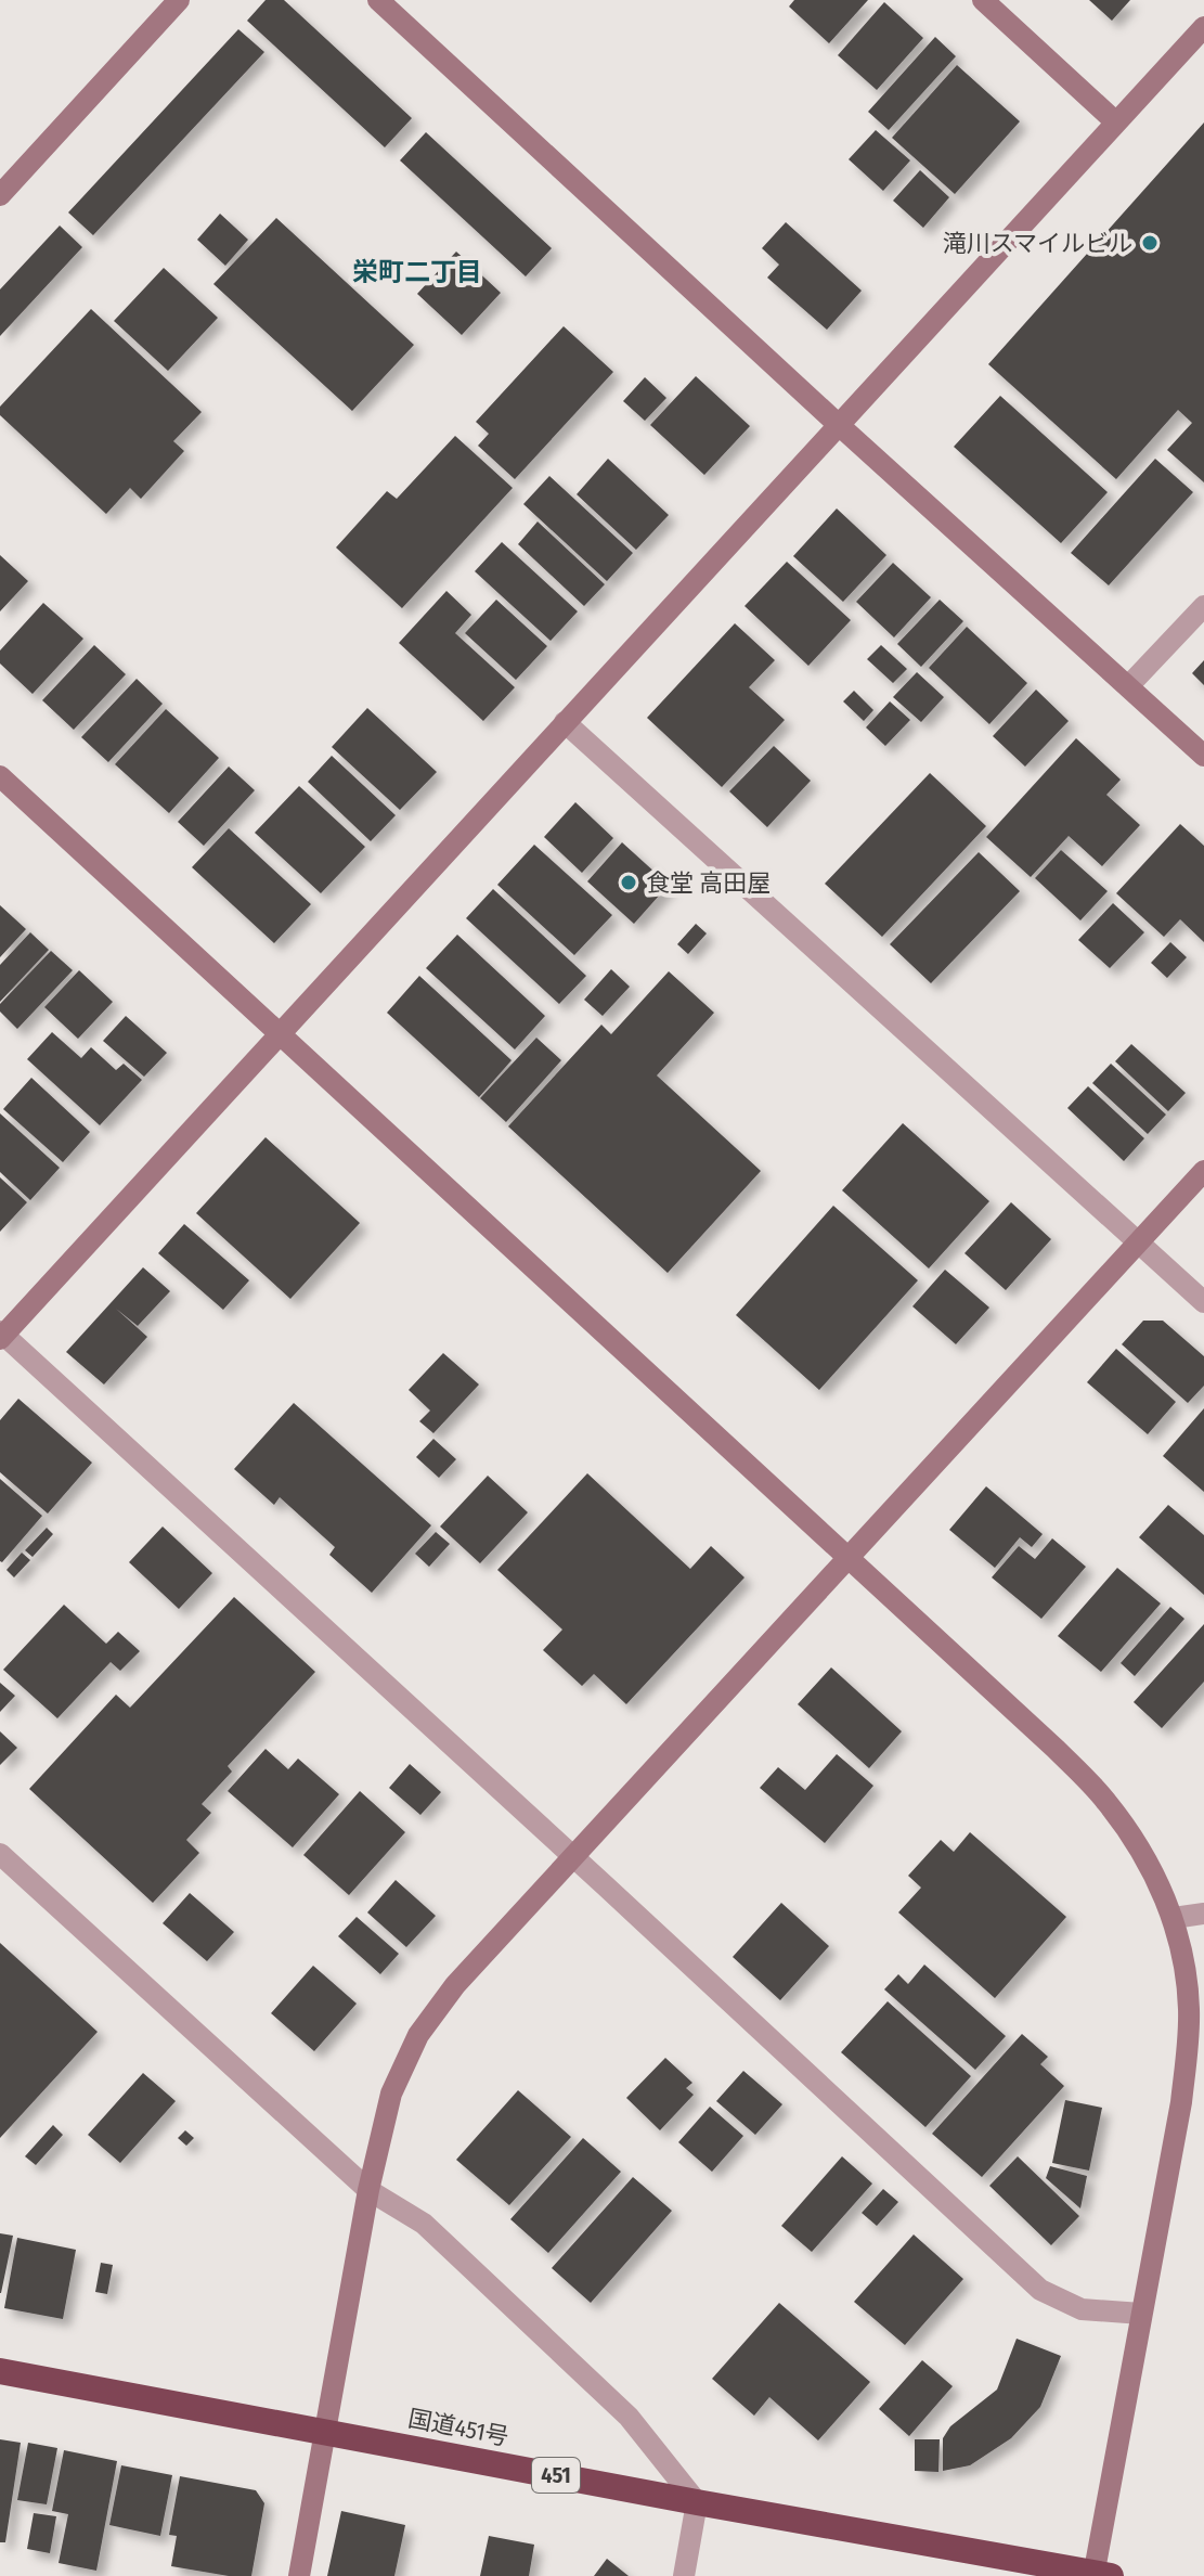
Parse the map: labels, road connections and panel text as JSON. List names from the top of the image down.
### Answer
{
  "streets": {
    "highway": ["国道451号", "451"]
  },
  "districts": ["栄町二丁目"],
  "places": ["滝川スマイルビル", "食堂 高田屋"]
}
